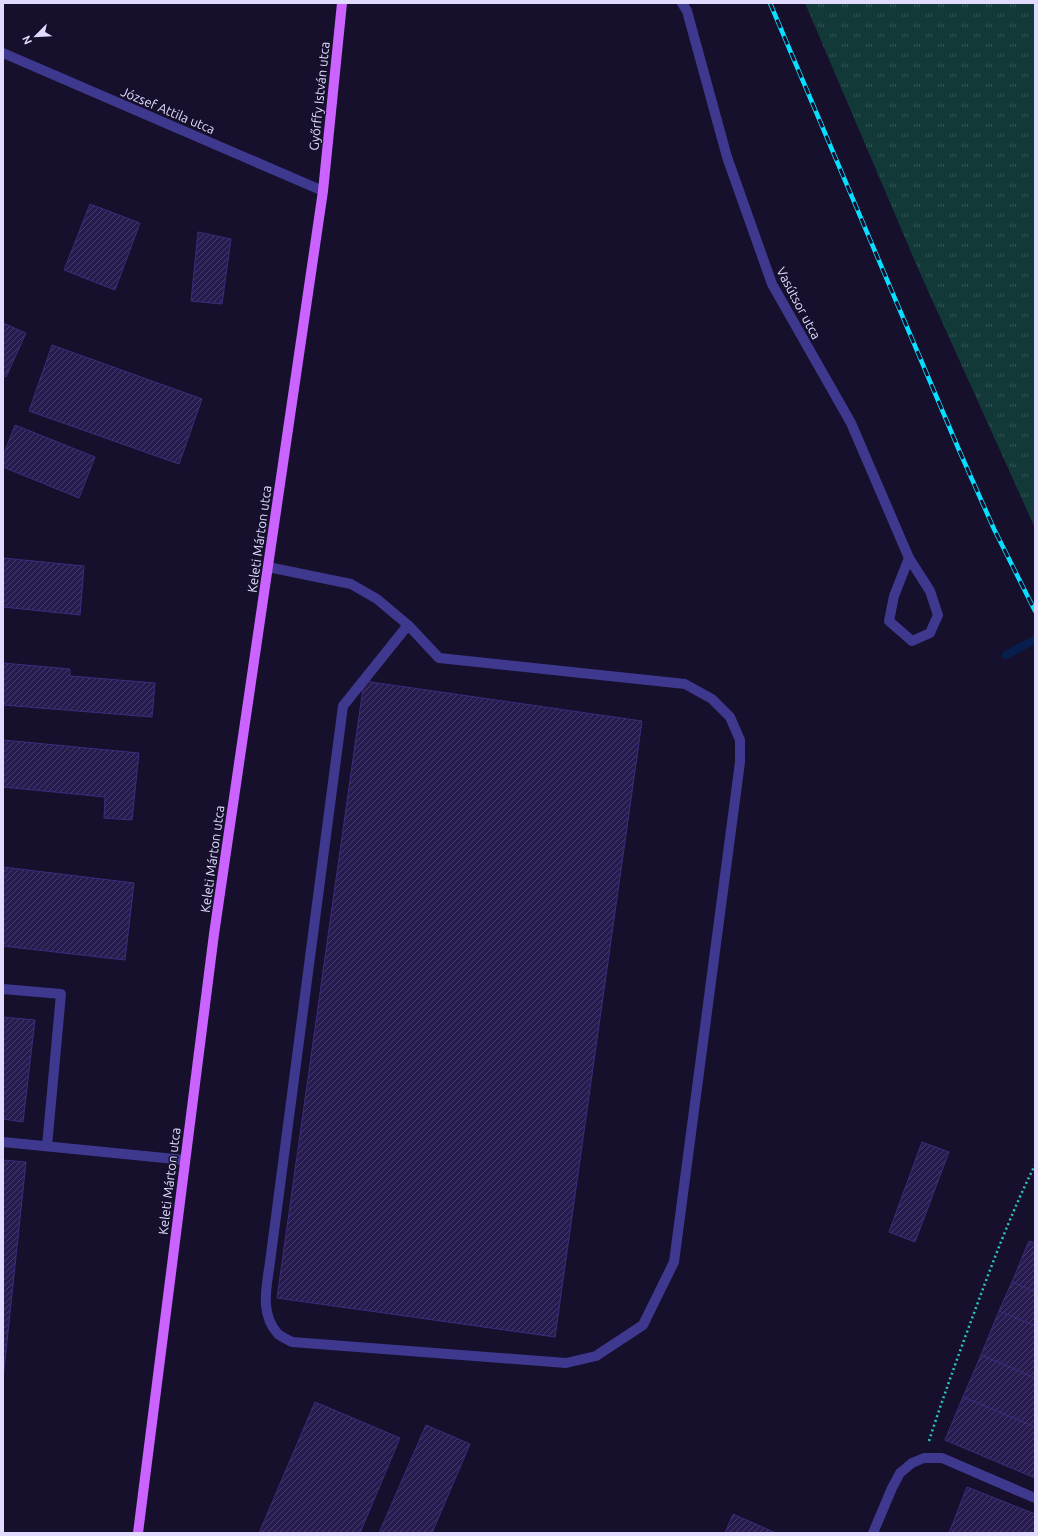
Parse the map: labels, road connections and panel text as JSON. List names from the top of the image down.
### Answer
{
  "streets": {
    "main road": ["Győrffy István utca", "Keleti Márton utca"],
    "street": ["József Attila utca", "Vasútsor utca"]
  },
  "crossings": [
    ["Győrffy István utca", "József Attila utca"],
    ["Győrffy István utca", "Keleti Márton utca"],
    ["József Attila utca", "Keleti Márton utca"]
  ],
  "north": "bottom left"
}
